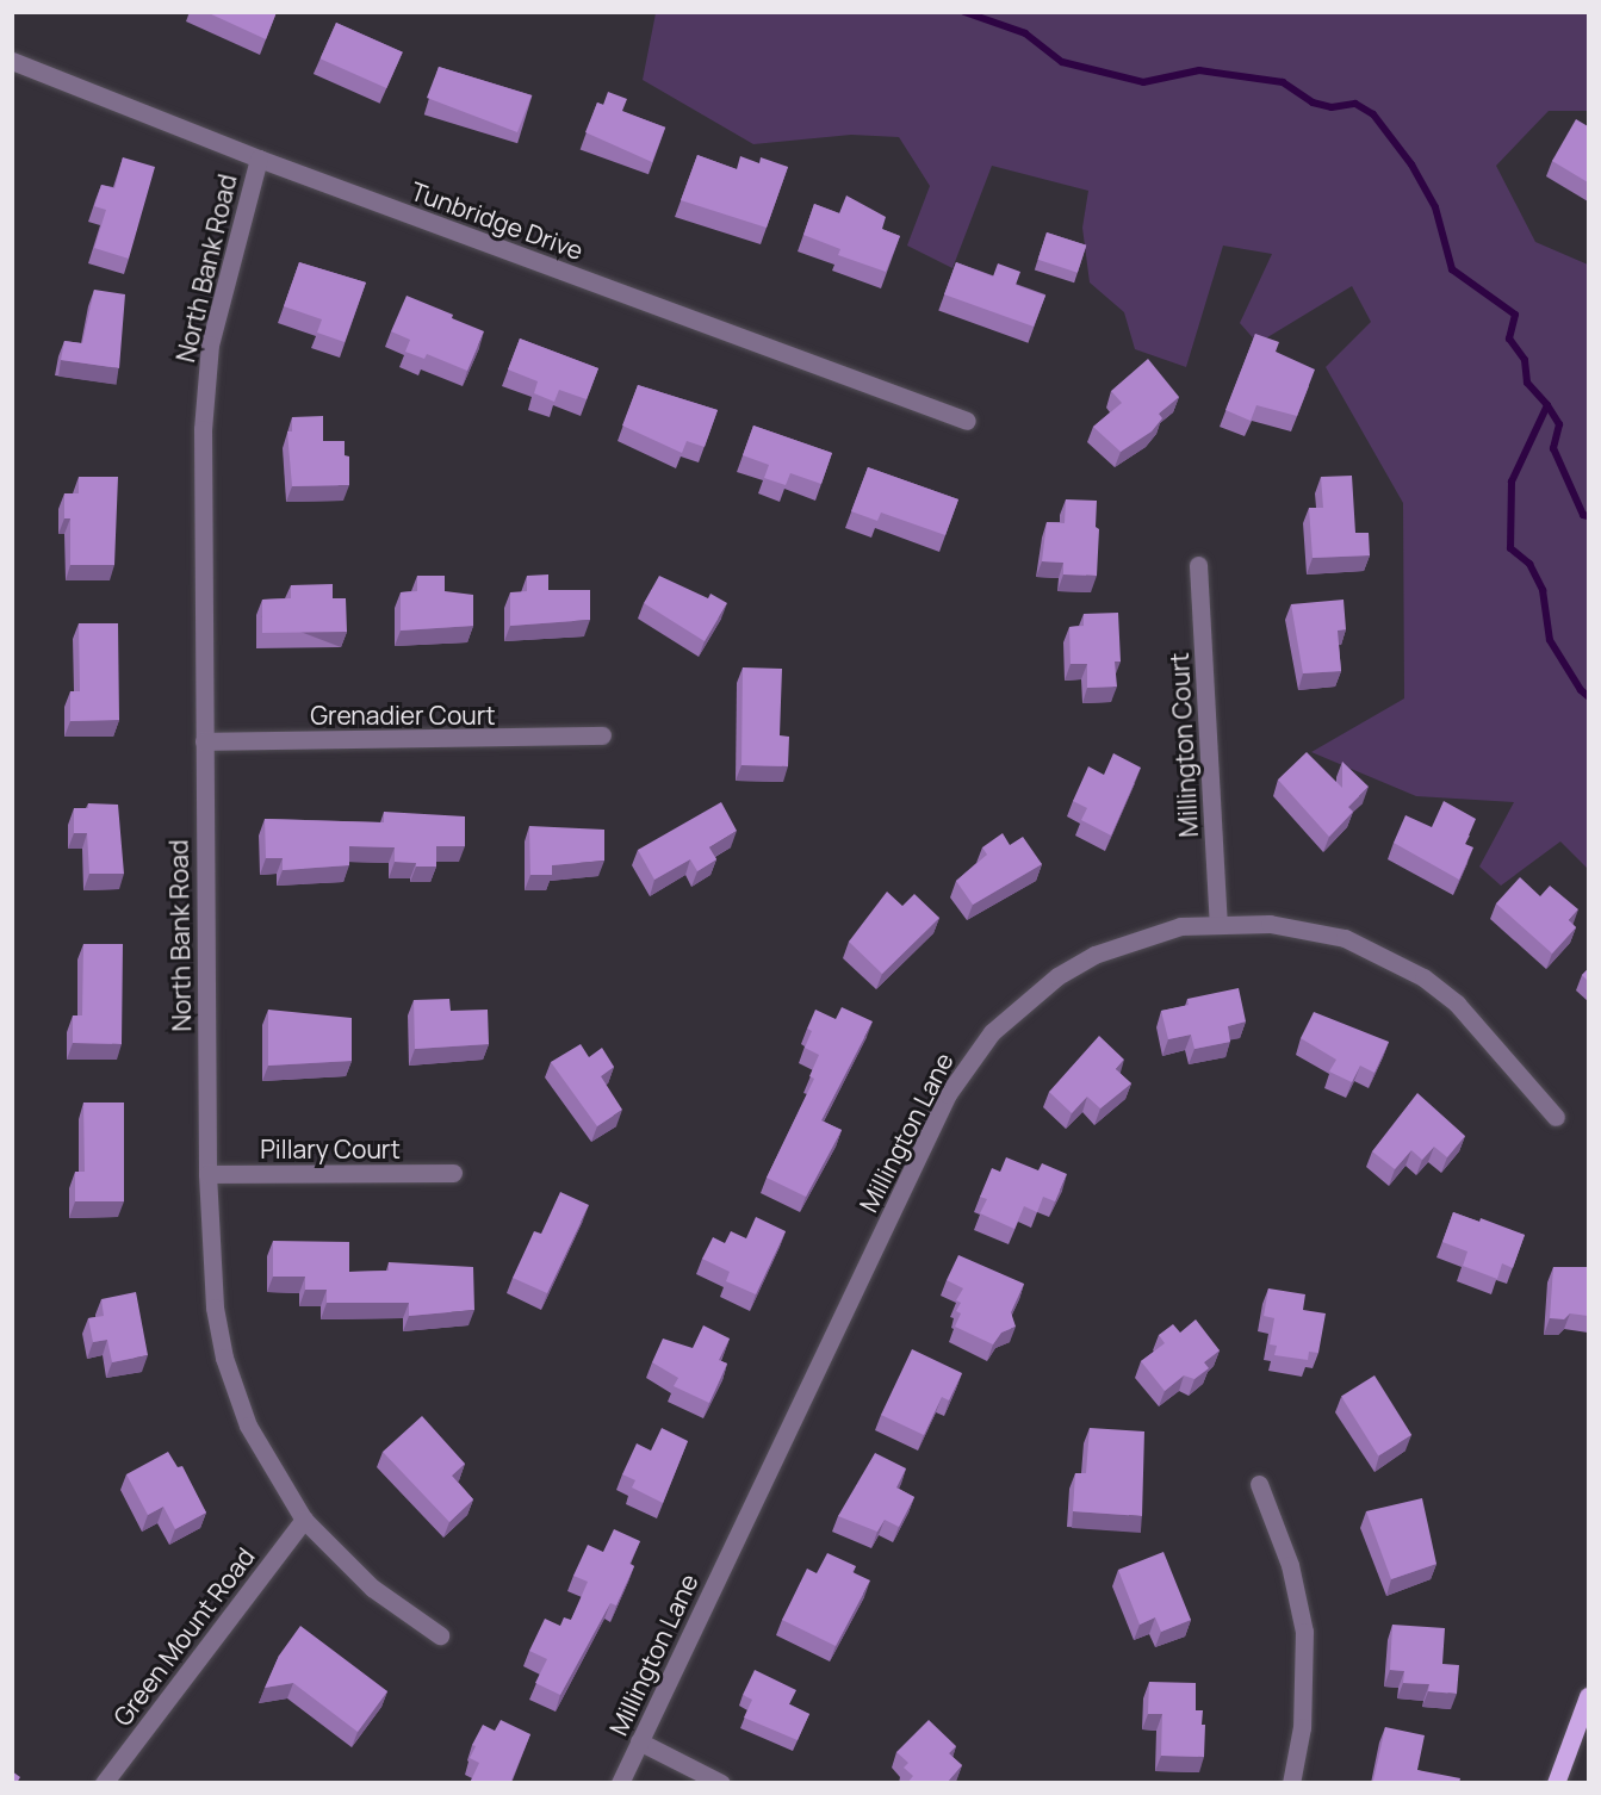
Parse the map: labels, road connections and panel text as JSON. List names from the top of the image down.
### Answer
{
  "streets": {
    "street": [
      "Tunbridge Drive",
      "North Bank Road",
      "Grenadier Court",
      "Millington Court",
      "Millington Lane",
      "Pillary Court",
      "Green Mount Road"
    ]
  },
  "crossings": [
    ["Tunbridge Drive", "North Bank Road"],
    ["North Bank Road", "Grenadier Court"],
    ["North Bank Road", "Pillary Court"],
    ["North Bank Road", "Green Mount Road"],
    ["Millington Court", "Millington Lane"]
  ]
}
